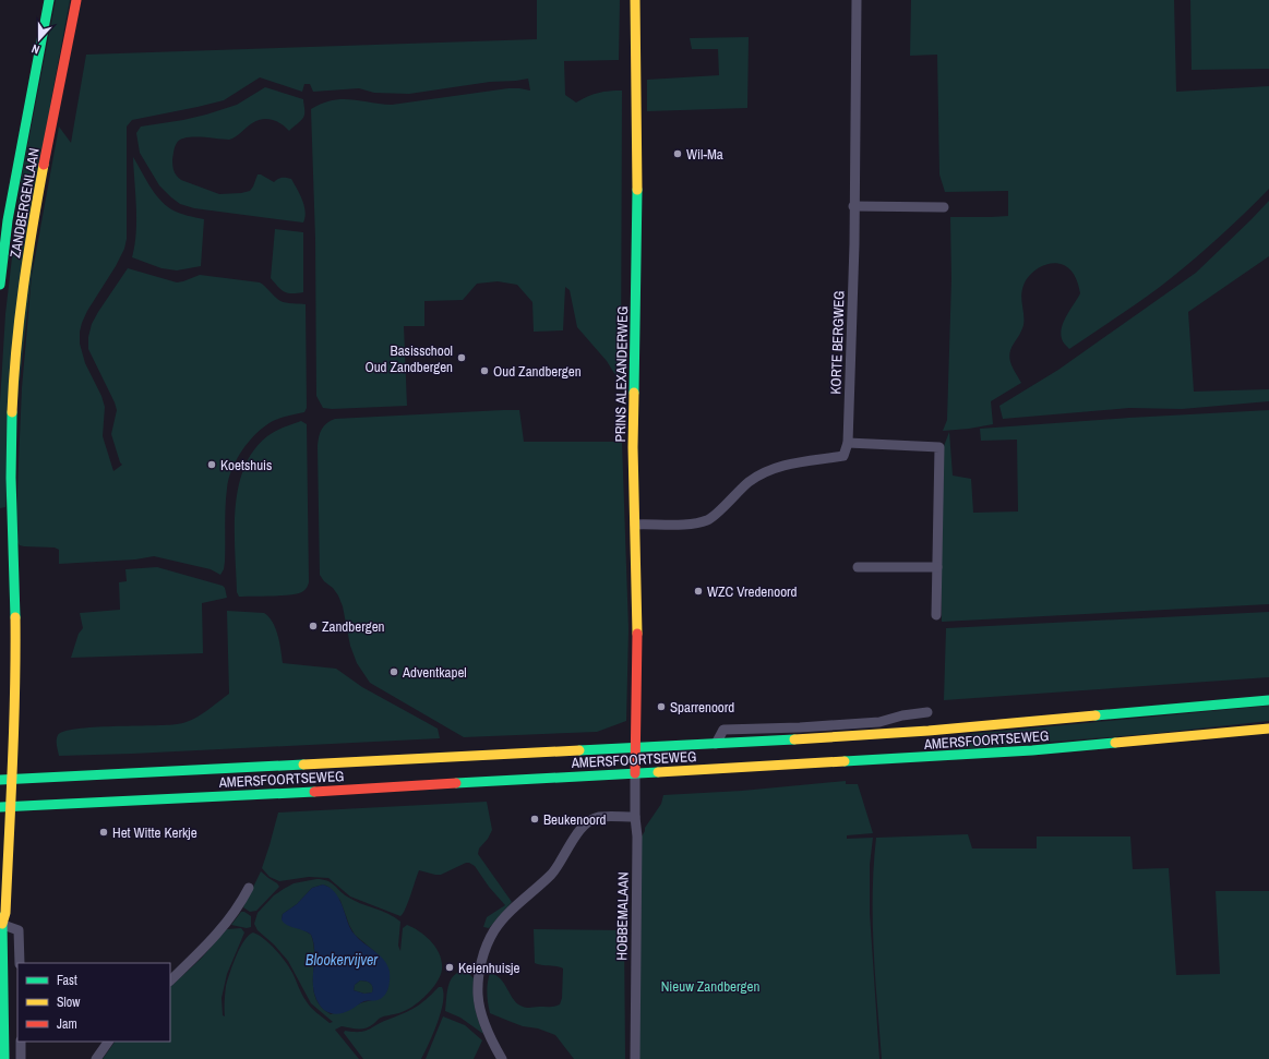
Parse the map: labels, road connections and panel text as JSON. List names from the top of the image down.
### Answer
{
  "streets": {
    "main road": ["ZANDBERGENLAAN", "PRINS ALEXANDERWEG", "AMERSFOORTSEWEG"],
    "street": ["KORTE BERGWEG", "HOBBEMALAAN"]
  },
  "crossings": [
    ["ZANDBERGENLAAN", "AMERSFOORTSEWEG"],
    ["PRINS ALEXANDERWEG", "AMERSFOORTSEWEG"],
    ["PRINS ALEXANDERWEG", "HOBBEMALAAN"],
    ["AMERSFOORTSEWEG", "HOBBEMALAAN"]
  ],
  "water": ["Blookervijver"],
  "parks": ["Nieuw Zandbergen"],
  "places": [
    "Wil-Ma",
    "Basisschool Oud Zandbergen",
    "Oud Zandbergen",
    "Koetshuis",
    "WZC Vredenoord",
    "Zandbergen",
    "Adventkapel",
    "Sparrenoord",
    "Beukenoord",
    "Het Witte Kerkje",
    "Keienhuisje"
  ],
  "legend": ["Fast", "Slow", "Jam"],
  "north": "bottom"
}
